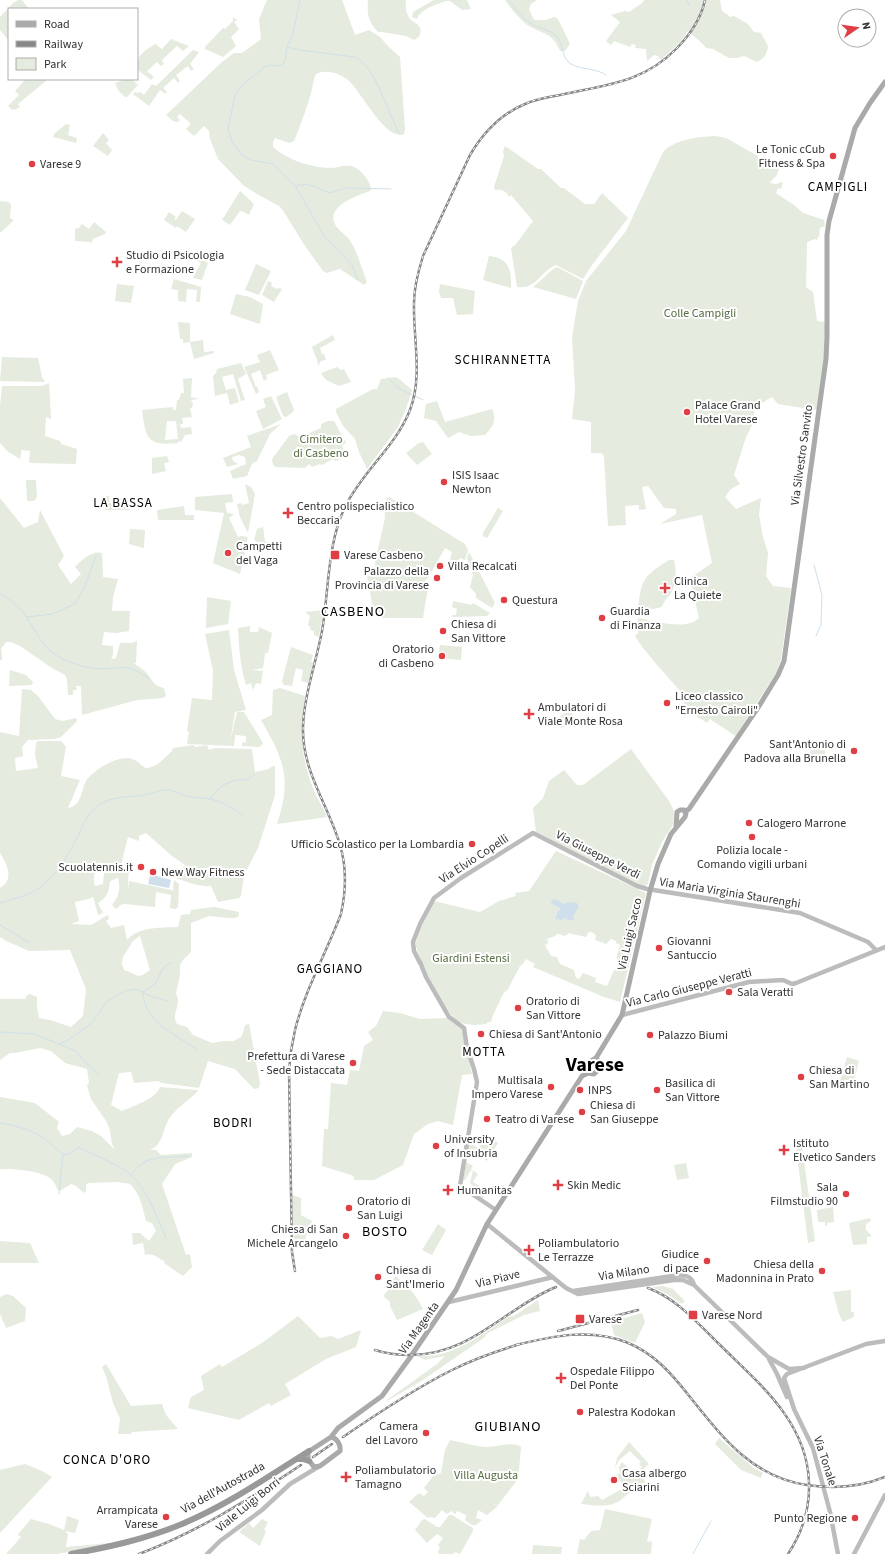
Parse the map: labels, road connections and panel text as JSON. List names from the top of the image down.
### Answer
{
  "streets": {
    "highway": ["Via dell'Autostrada"],
    "main road": [
      "Via Silvestro Sanvito",
      "Via Giuseppe Verdi",
      "Via Elvio Copelli",
      "Via Maria Virginia Staurenghi",
      "Via Luigi Sacco",
      "Via Carlo Giuseppe Veratti",
      "Via Milano",
      "Via Piave",
      "Via Magenta",
      "Via Tonale",
      "Viale Luigi Borri"
    ]
  },
  "crossings": [
    ["Via Giuseppe Verdi", "Via Elvio Copelli"],
    ["Via Giuseppe Verdi", "Via Maria Virginia Staurenghi"],
    ["Via Giuseppe Verdi", "Via Luigi Sacco"],
    ["Via Elvio Copelli", "Via Magenta"],
    ["Via Maria Virginia Staurenghi", "Via Luigi Sacco"],
    ["Via Maria Virginia Staurenghi", "Via Carlo Giuseppe Veratti"],
    ["Via Luigi Sacco", "Via Carlo Giuseppe Veratti"],
    ["Via Luigi Sacco", "Via Magenta"],
    ["Via Milano", "Via Piave"],
    ["Via Milano", "Via Magenta"],
    ["Via Piave", "Via Magenta"]
  ],
  "districts": [
    "CAMPIGLI",
    "SCHIRANNETTA",
    "LA BASSA",
    "CASBENO",
    "GAGGIANO",
    "MOTTA",
    "Varese",
    "BODRI",
    "BOSTO",
    "GIUBIANO",
    "CONCA D'ORO"
  ],
  "parks": [
    "Colle Campigli",
    "Cimitero di Casbeno",
    "Giardini Estensi",
    "Villa Augusta"
  ],
  "places": {
    "other": [
      "Le Tonic cCub Fitness & Spa",
      "Varese 9",
      "Palace Grand Hotel Varese",
      "ISIS Isaac Newton",
      "Campetti del Vaga",
      "Villa Recalcati",
      "Palazzo della Provincia di Varese",
      "Questura",
      "Guardia di Finanza",
      "Chiesa di San Vittore",
      "Oratorio di Casbeno",
      "Liceo classico \"Ernesto Cairoli\"",
      "Sant'Antonio di Padova alla Brunella",
      "Calogero Marrone",
      "Polizia locale - Comando vigili urbani",
      "Ufficio Scolastico per la Lombardia",
      "Scuolatennis.it",
      "New Way Fitness",
      "Giovanni Santuccio",
      "Sala Veratti",
      "Oratorio di San Vittore",
      "Chiesa di Sant'Antonio",
      "Palazzo Biumi",
      "Prefettura di Varese - Sede Distaccata",
      "Chiesa di San Martino",
      "Multisala Impero Varese",
      "INPS",
      "Basilica di San Vittore",
      "Chiesa di San Giuseppe",
      "Teatro di Varese",
      "University of Insubria",
      "Sala Filmstudio 90",
      "Oratorio di San Luigi",
      "Chiesa di San Michele Arcangelo",
      "Giudice di pace",
      "Chiesa della Madonnina in Prato",
      "Chiesa di Sant'Imerio",
      "Palestra Kodokan",
      "Camera del Lavoro",
      "Casa albergo Sciarini",
      "Arrampicata Varese",
      "Punto Regione"
    ],
    "health": [
      "Studio di Psicologia e Formazione",
      "Centro polispecialistico Beccaria",
      "Clinica La Quiete",
      "Ambulatori di Viale Monte Rosa",
      "Istituto Elvetico Sanders",
      "Skin Medic",
      "Humanitas",
      "Poliambulatorio Le Terrazze",
      "Ospedale Filippo Del Ponte",
      "Poliambulatorio Tamagno"
    ],
    "transit": ["Varese Casbeno", "Varese Nord", "Varese"]
  },
  "legend": ["Road", "Railway", "Park"],
  "north": "right"
}
